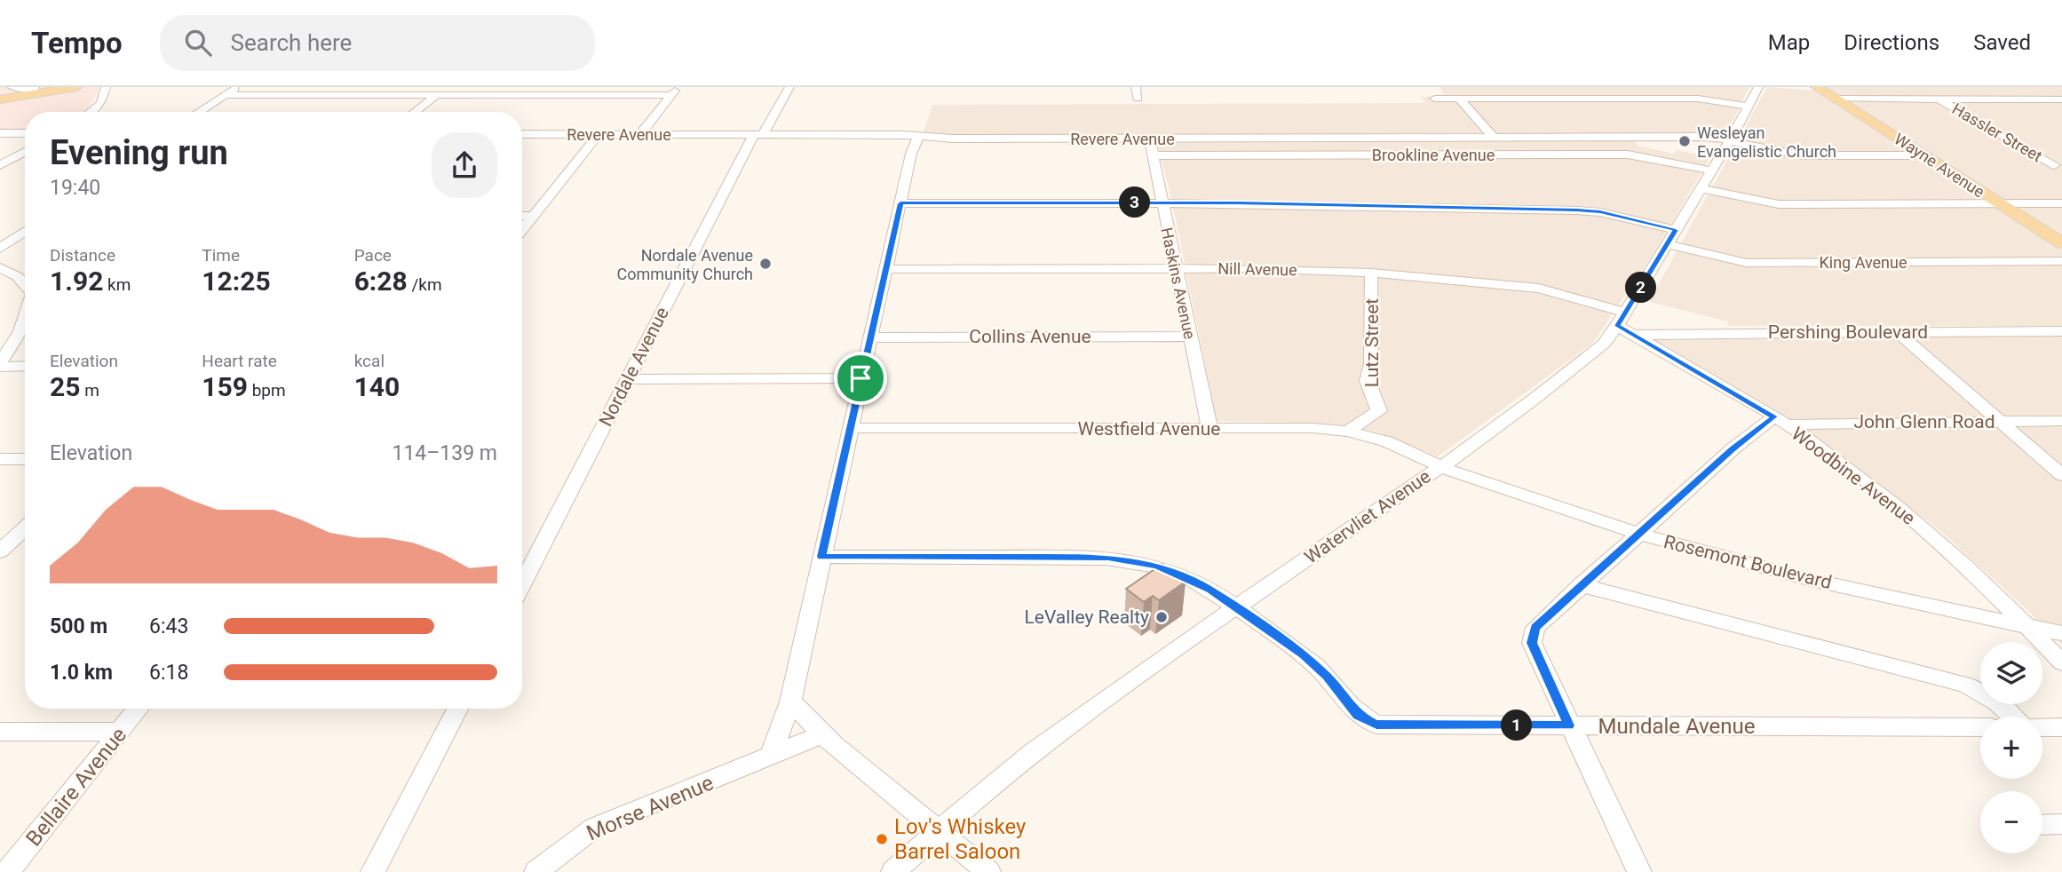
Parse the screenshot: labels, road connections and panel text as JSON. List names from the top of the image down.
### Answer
{
  "streets": {
    "main road": ["Wayne Avenue"],
    "street": [
      "Hassler Street",
      "Revere Avenue",
      "Brookline Avenue",
      "King Avenue",
      "Nill Avenue",
      "Haskins Avenue",
      "Pershing Boulevard",
      "Collins Avenue",
      "Lutz Street",
      "Nordale Avenue",
      "John Glenn Road",
      "Westfield Avenue",
      "Woodbine Avenue",
      "Watervliet Avenue",
      "Rosemont Boulevard",
      "Mundale Avenue",
      "Bellaire Avenue",
      "Morse Avenue"
    ]
  },
  "crossings": [
    ["Revere Avenue", "Wayne Avenue"],
    ["Revere Avenue", "Haskins Avenue"],
    ["Revere Avenue", "Nordale Avenue"],
    ["Revere Avenue", "Watervliet Avenue"],
    ["Brookline Avenue", "Haskins Avenue"],
    ["Brookline Avenue", "Watervliet Avenue"],
    ["King Avenue", "Haskins Avenue"],
    ["King Avenue", "Watervliet Avenue"],
    ["Nill Avenue", "Haskins Avenue"],
    ["Nill Avenue", "Lutz Street"],
    ["Nill Avenue", "Woodbine Avenue"],
    ["Nill Avenue", "Watervliet Avenue"],
    ["Haskins Avenue", "Collins Avenue"],
    ["Haskins Avenue", "Westfield Avenue"],
    ["Pershing Boulevard", "Woodbine Avenue"],
    ["Lutz Street", "Westfield Avenue"],
    ["John Glenn Road", "Woodbine Avenue"],
    ["Westfield Avenue", "Watervliet Avenue"],
    ["Westfield Avenue", "Rosemont Boulevard"],
    ["Woodbine Avenue", "Watervliet Avenue"],
    ["Woodbine Avenue", "Rosemont Boulevard"],
    ["Watervliet Avenue", "Rosemont Boulevard"],
    ["Watervliet Avenue", "Mundale Avenue"]
  ],
  "places": [
    "Wesleyan Evangelistic Church",
    "Nordale Avenue Community Church",
    "LeValley Realty",
    "Lov's Whiskey Barrel Saloon"
  ],
  "page": {
    "header": "Tempo",
    "search": "Search here",
    "nav": ["Map", "Directions", "Saved"],
    "heading": ["Evening run", "19:40"],
    "pins": ["3", "2", "1"],
    "stats": [
      ["Distance", "1.92 km"],
      ["Time", "12:25"],
      ["Pace", "6:28 /km"],
      ["Elevation", "25 m"],
      ["Heart rate", "159 bpm"],
      ["kcal", "140"]
    ],
    "chart": ["Elevation", "114–139 m"],
    "list": [
      {
        "name": "500 m",
        "note": "6:43"
      },
      {
        "name": "1.0 km",
        "note": "6:18"
      }
    ],
    "map_buttons": ["+", "−"]
  }
}
